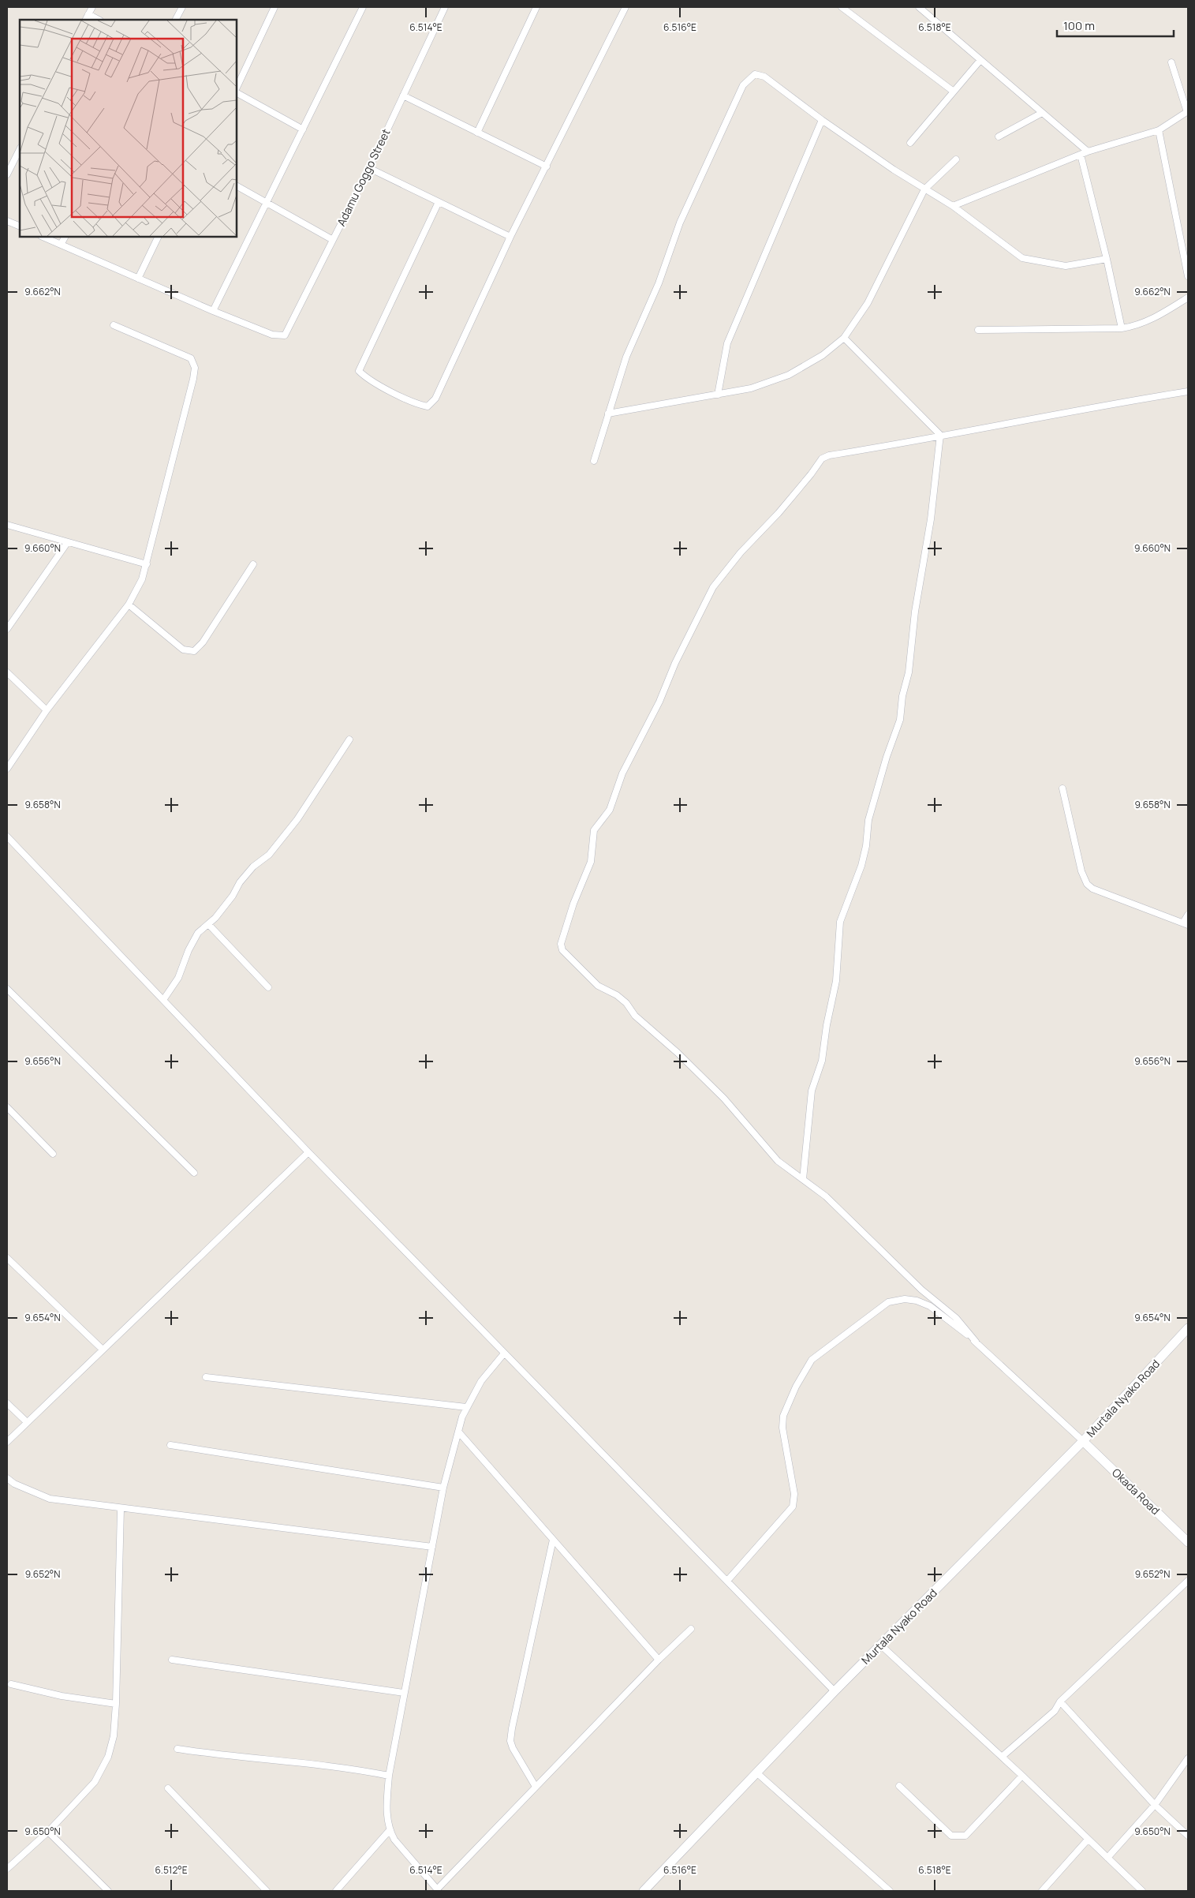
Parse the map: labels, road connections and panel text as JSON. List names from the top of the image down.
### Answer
{
  "streets": {
    "street": ["Adamu Goggo Street", "Murtala Nyako Road", "Okada Road"]
  },
  "crossings": [
    ["Murtala Nyako Road", "Okada Road"]
  ],
  "scale_bar": "100 m",
  "coordinates": [
    "6.514°E",
    "6.516°E",
    "6.518°E",
    "9.662°N",
    "9.660°N",
    "9.658°N",
    "9.656°N",
    "9.654°N",
    "9.652°N",
    "9.650°N",
    "6.512°E"
  ]
}
